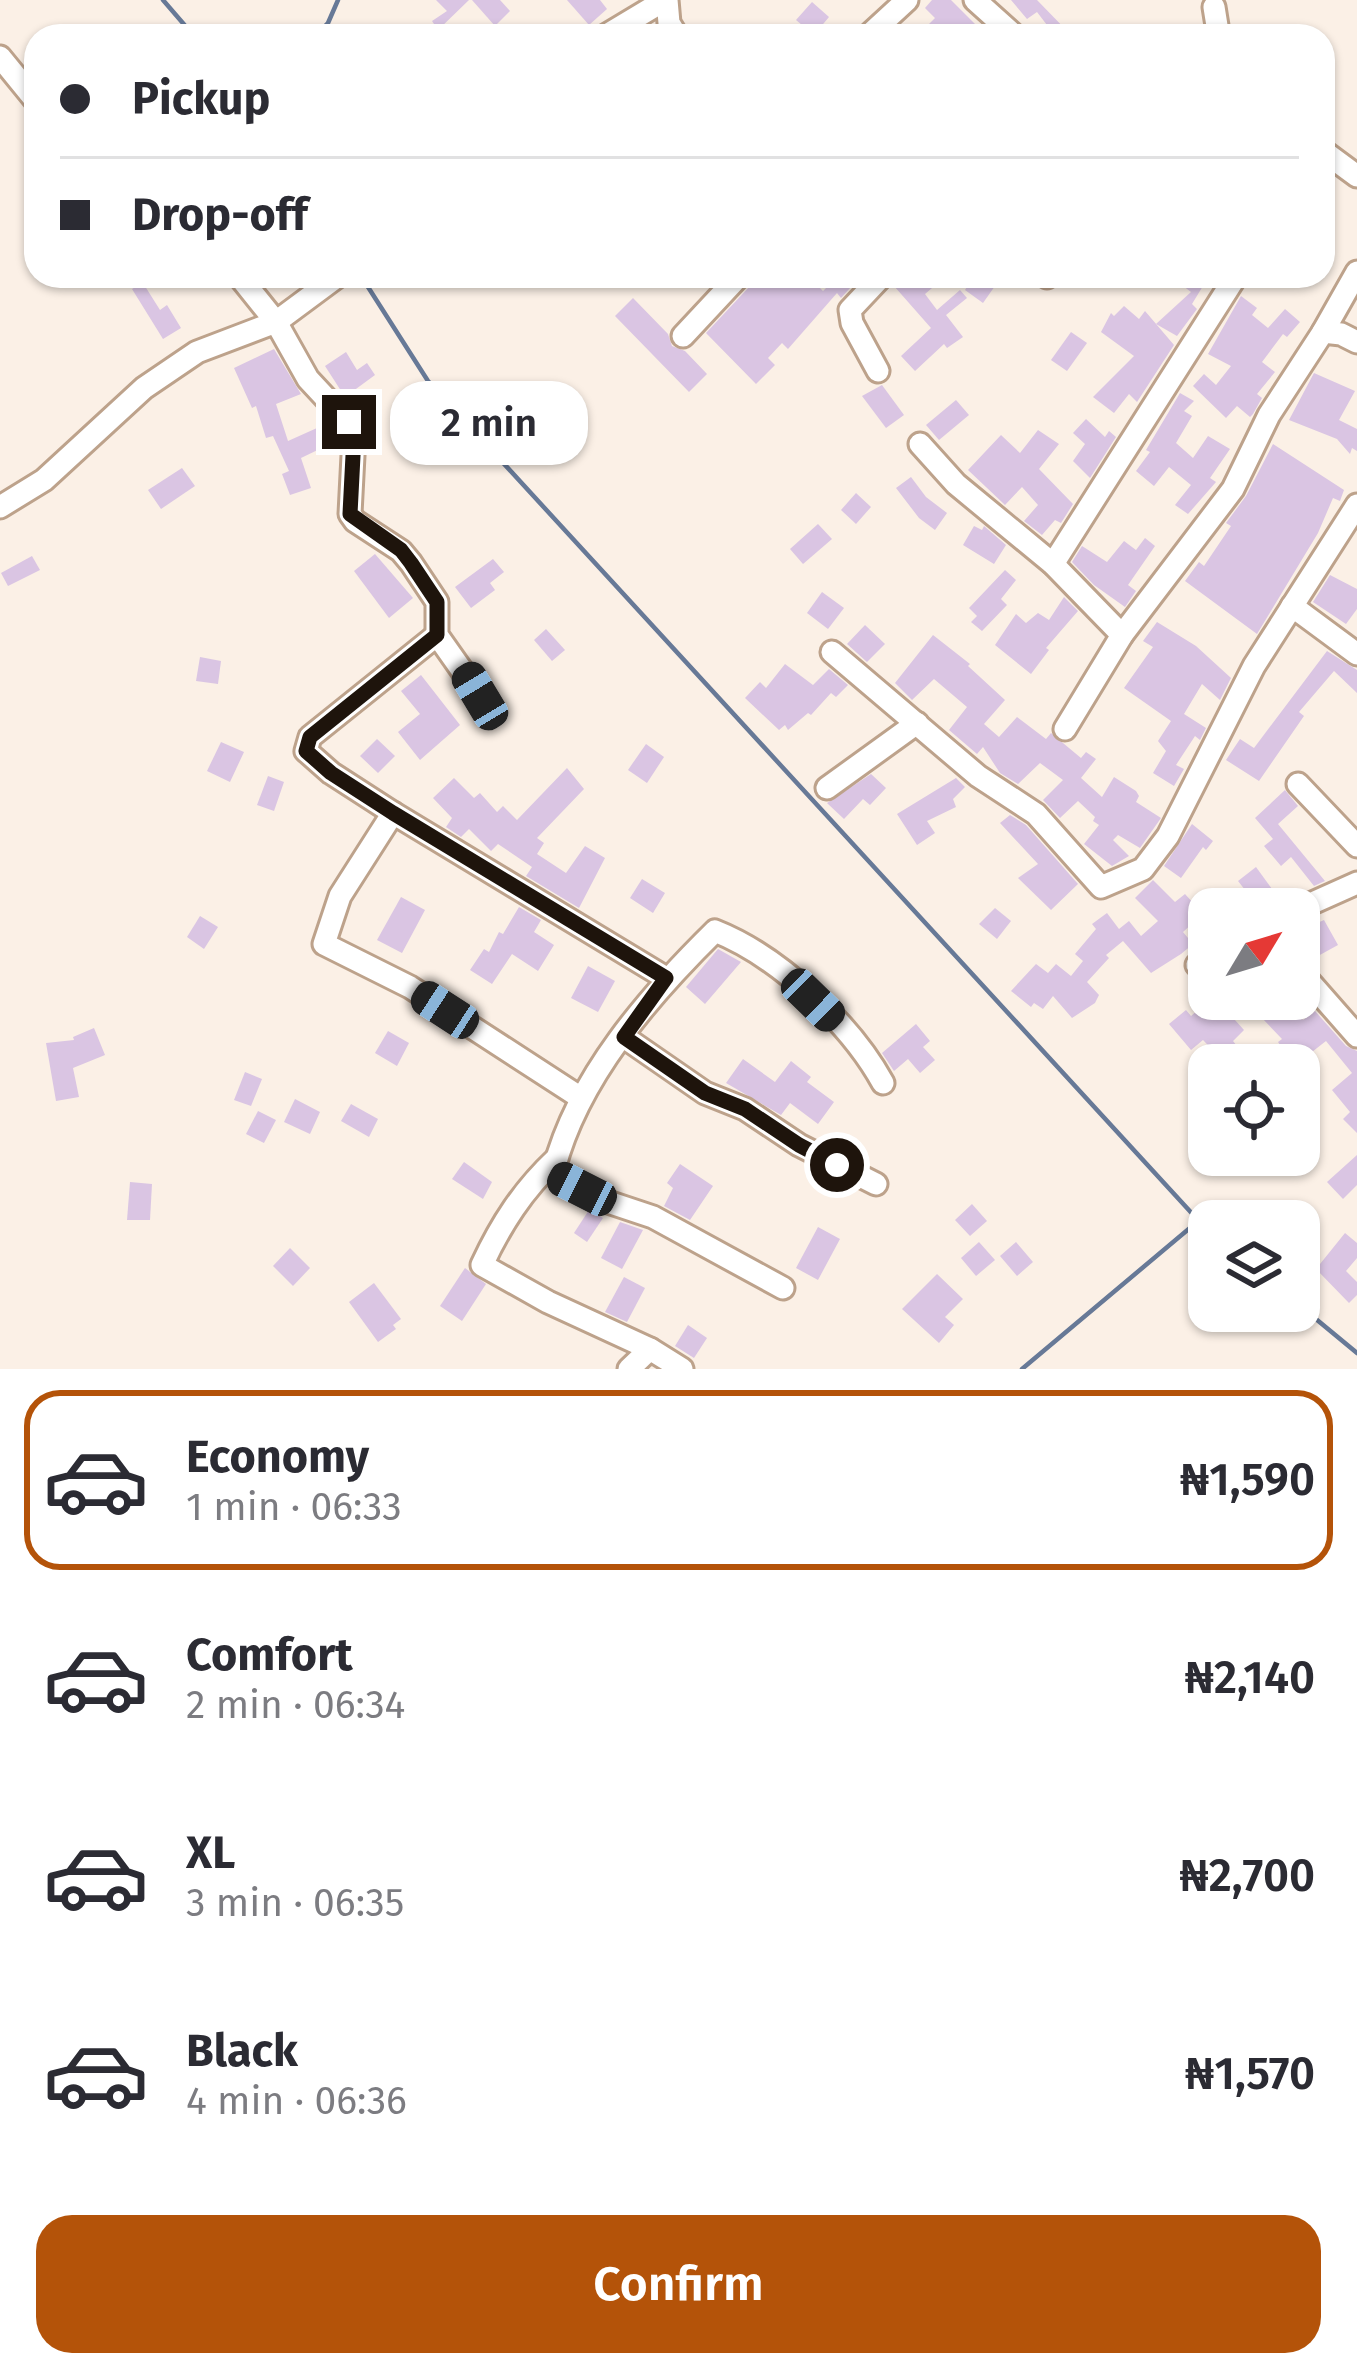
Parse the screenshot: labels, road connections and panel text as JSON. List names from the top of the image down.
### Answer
{
  "north": "top right",
  "page": {
    "banner": ["Pickup", "Drop-off"],
    "bubble": "2 min",
    "list": [
      {
        "name": "Economy",
        "note": "1 min · 06:33",
        "value": "₦1,590"
      },
      {
        "name": "Comfort",
        "note": "2 min · 06:34",
        "value": "₦2,140"
      },
      {
        "name": "XL",
        "note": "3 min · 06:35",
        "value": "₦2,700"
      },
      {
        "name": "Black",
        "note": "4 min · 06:36",
        "value": "₦1,570"
      }
    ],
    "buttons": "Confirm"
  }
}
